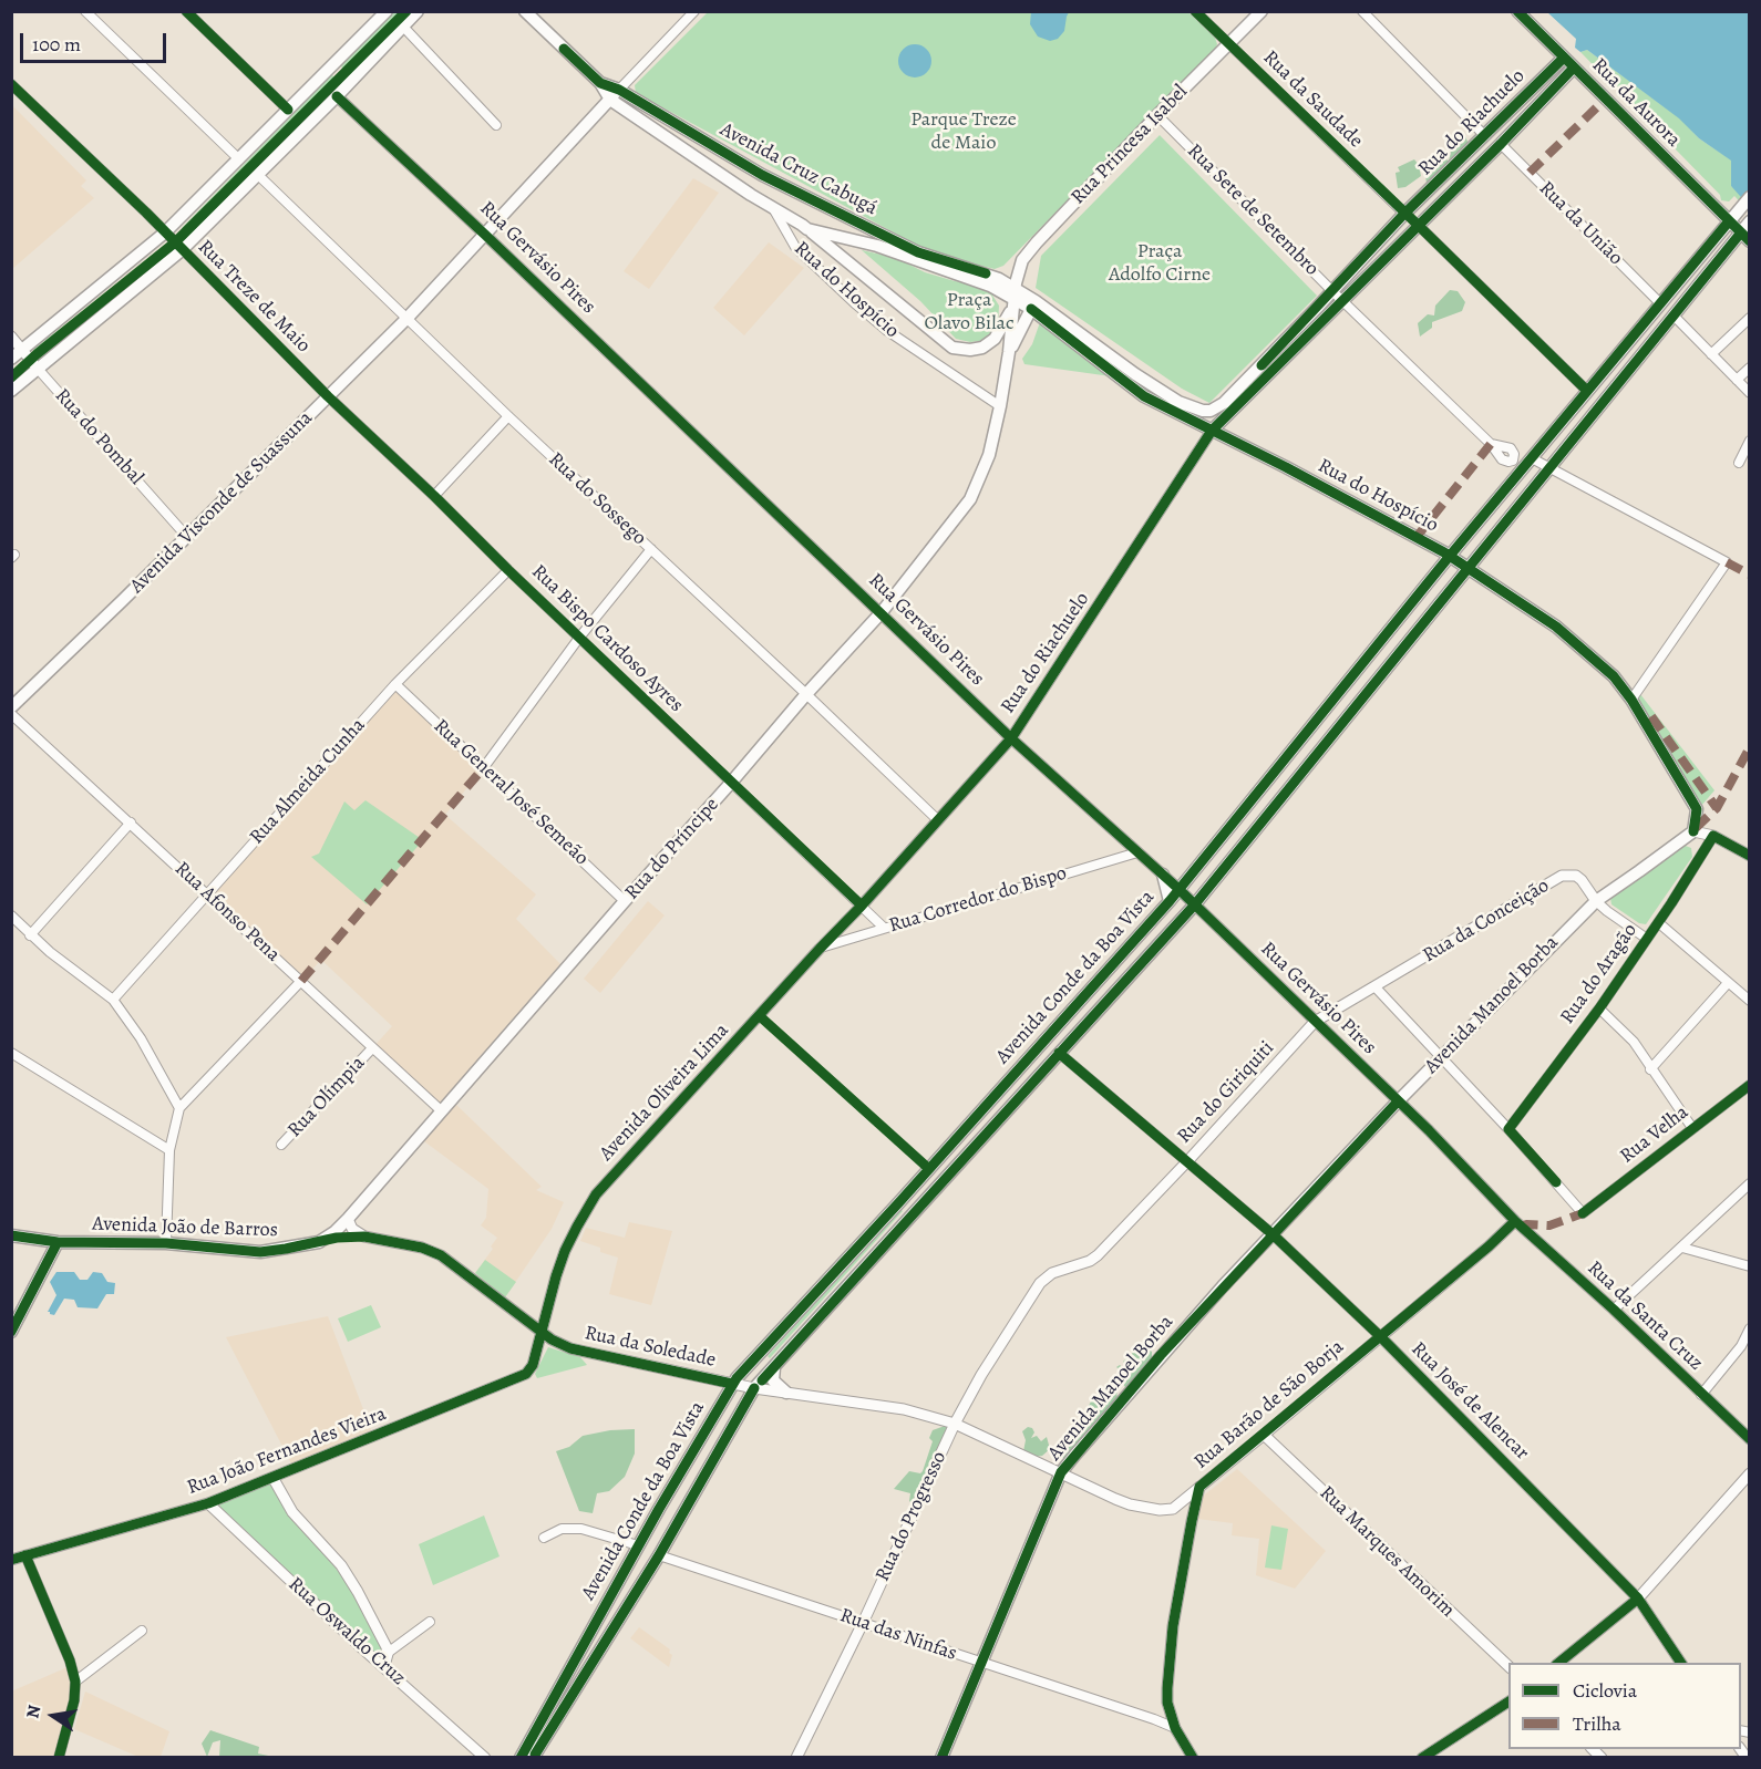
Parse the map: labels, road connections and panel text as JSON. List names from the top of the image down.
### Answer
{
  "streets": {
    "main road": [
      "Rua da Aurora",
      "Rua do Riachuelo",
      "Rua Princesa Isabel",
      "Avenida Cruz Cabugá",
      "Rua do Hospício",
      "Avenida Visconde de Suassuna",
      "Rua do Príncipe",
      "Avenida Conde da Boa Vista",
      "Avenida Manoel Borba",
      "Avenida João de Barros"
    ],
    "street": [
      "Rua da Saudade",
      "Rua Sete de Setembro",
      "Rua da União",
      "Rua Gervásio Pires",
      "Rua Treze de Maio",
      "Rua do Pombal",
      "Rua do Sossego",
      "Rua Bispo Cardoso Ayres",
      "Rua Almeida Cunha",
      "Rua General José Semeão",
      "Rua Corredor do Bispo",
      "Rua Afonso Pena",
      "Rua da Conceição",
      "Rua do Aragão",
      "Avenida Oliveira Lima",
      "Rua do Giriquiti",
      "Rua Olímpia",
      "Rua Velha",
      "Rua da Santa Cruz",
      "Rua da Soledade",
      "Rua José de Alencar",
      "Rua Barão de São Borja",
      "Rua João Fernandes Vieira",
      "Rua do Progresso",
      "Rua Marques Amorim",
      "Rua Oswaldo Cruz",
      "Rua das Ninfas"
    ]
  },
  "crossings": [
    ["Rua da Saudade", "Rua do Riachuelo"],
    ["Rua da Saudade", "Rua Princesa Isabel"],
    ["Rua da Aurora", "Rua do Riachuelo"],
    ["Rua da Aurora", "Avenida Conde da Boa Vista"],
    ["Rua do Riachuelo", "Avenida Cruz Cabugá"],
    ["Rua do Riachuelo", "Rua Sete de Setembro"],
    ["Rua do Riachuelo", "Rua da União"],
    ["Rua do Riachuelo", "Rua Gervásio Pires"],
    ["Rua do Riachuelo", "Rua do Hospício"],
    ["Rua do Riachuelo", "Rua do Sossego"],
    ["Rua do Riachuelo", "Rua Bispo Cardoso Ayres"],
    ["Rua do Riachuelo", "Avenida Oliveira Lima"],
    ["Rua Princesa Isabel", "Avenida Cruz Cabugá"],
    ["Rua Princesa Isabel", "Rua Sete de Setembro"],
    ["Avenida Cruz Cabugá", "Rua do Hospício"],
    ["Avenida Cruz Cabugá", "Avenida Visconde de Suassuna"],
    ["Rua da União", "Avenida Conde da Boa Vista"],
    ["Rua Gervásio Pires", "Avenida Visconde de Suassuna"],
    ["Rua Gervásio Pires", "Rua do Príncipe"],
    ["Rua Gervásio Pires", "Rua Corredor do Bispo"],
    ["Rua Gervásio Pires", "Rua da Conceição"],
    ["Rua Gervásio Pires", "Avenida Conde da Boa Vista"],
    ["Rua Gervásio Pires", "Avenida Manoel Borba"],
    ["Rua Gervásio Pires", "Rua do Giriquiti"],
    ["Rua Gervásio Pires", "Rua da Santa Cruz"],
    ["Rua Gervásio Pires", "Rua Barão de São Borja"],
    ["Rua do Hospício", "Rua do Príncipe"],
    ["Rua do Hospício", "Avenida Conde da Boa Vista"],
    ["Rua do Hospício", "Avenida Manoel Borba"],
    ["Rua Treze de Maio", "Avenida Visconde de Suassuna"],
    ["Rua Treze de Maio", "Rua Bispo Cardoso Ayres"],
    ["Rua do Pombal", "Avenida Visconde de Suassuna"],
    ["Rua do Sossego", "Avenida Visconde de Suassuna"],
    ["Rua do Sossego", "Rua do Príncipe"],
    ["Avenida Visconde de Suassuna", "Rua Bispo Cardoso Ayres"],
    ["Rua Bispo Cardoso Ayres", "Rua Almeida Cunha"],
    ["Rua Bispo Cardoso Ayres", "Rua do Príncipe"],
    ["Rua Bispo Cardoso Ayres", "Rua Corredor do Bispo"],
    ["Rua Bispo Cardoso Ayres", "Avenida Oliveira Lima"],
    ["Rua Almeida Cunha", "Rua General José Semeão"],
    ["Rua Almeida Cunha", "Rua Afonso Pena"],
    ["Rua General José Semeão", "Rua do Príncipe"],
    ["Rua do Príncipe", "Rua Afonso Pena"],
    ["Rua do Príncipe", "Avenida João de Barros"],
    ["Rua do Príncipe", "Rua da Soledade"],
    ["Rua Corredor do Bispo", "Avenida Oliveira Lima"],
    ["Rua Afonso Pena", "Rua Olímpia"],
    ["Rua da Conceição", "Rua do Aragão"],
    ["Rua da Conceição", "Avenida Manoel Borba"],
    ["Rua da Conceição", "Rua do Giriquiti"],
    ["Rua do Aragão", "Rua Velha"],
    ["Avenida Conde da Boa Vista", "Rua da Soledade"],
    ["Avenida Conde da Boa Vista", "Rua José de Alencar"],
    ["Avenida Conde da Boa Vista", "Rua das Ninfas"],
    ["Avenida Manoel Borba", "Rua da Soledade"],
    ["Avenida Manoel Borba", "Rua José de Alencar"],
    ["Avenida Manoel Borba", "Rua das Ninfas"],
    ["Avenida Oliveira Lima", "Rua da Soledade"],
    ["Avenida Oliveira Lima", "Rua João Fernandes Vieira"],
    ["Rua do Giriquiti", "Rua José de Alencar"],
    ["Rua do Giriquiti", "Rua do Progresso"],
    ["Avenida João de Barros", "Rua da Soledade"],
    ["Rua da Santa Cruz", "Rua Barão de São Borja"],
    ["Rua da Soledade", "Rua Barão de São Borja"],
    ["Rua da Soledade", "Rua João Fernandes Vieira"],
    ["Rua da Soledade", "Rua do Progresso"],
    ["Rua José de Alencar", "Rua Barão de São Borja"],
    ["Rua Barão de São Borja", "Rua Marques Amorim"],
    ["Rua Barão de São Borja", "Rua das Ninfas"],
    ["Rua João Fernandes Vieira", "Rua Oswaldo Cruz"],
    ["Rua do Progresso", "Rua das Ninfas"]
  ],
  "parks": ["Parque Treze de Maio", "Praça Adolfo Cirne", "Praça Olavo Bilac"],
  "legend": ["Ciclovia", "Trilha"],
  "scale_bar": "100 m",
  "north": "left"
}
